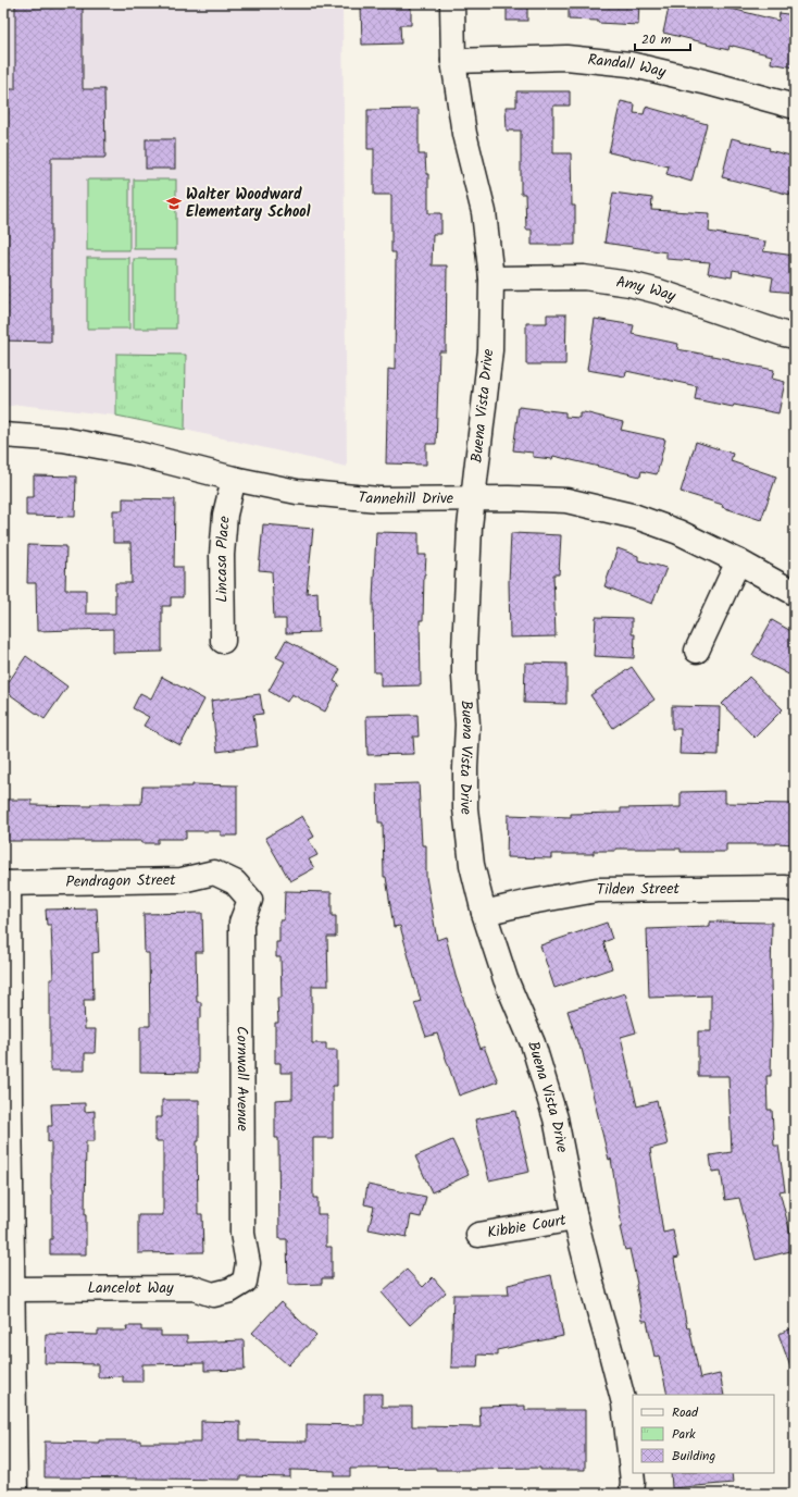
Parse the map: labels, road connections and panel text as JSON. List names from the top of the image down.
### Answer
{
  "streets": {
    "street": [
      "Randall Way",
      "Amy Way",
      "Buena Vista Drive",
      "Tannehill Drive",
      "Lincasa Place",
      "Pendragon Street",
      "Tilden Street",
      "Cornwall Avenue",
      "Kibbie Court",
      "Lancelot Way"
    ]
  },
  "crossings": [
    ["Randall Way", "Buena Vista Drive"],
    ["Amy Way", "Buena Vista Drive"],
    ["Buena Vista Drive", "Tannehill Drive"],
    ["Buena Vista Drive", "Tilden Street"],
    ["Buena Vista Drive", "Kibbie Court"],
    ["Tannehill Drive", "Lincasa Place"],
    ["Pendragon Street", "Cornwall Avenue"],
    ["Cornwall Avenue", "Lancelot Way"]
  ],
  "places": {
    "school or university": ["Walter Woodward Elementary School"]
  },
  "legend": ["Road", "Park", "Building"],
  "scale_bar": "20 m"
}
